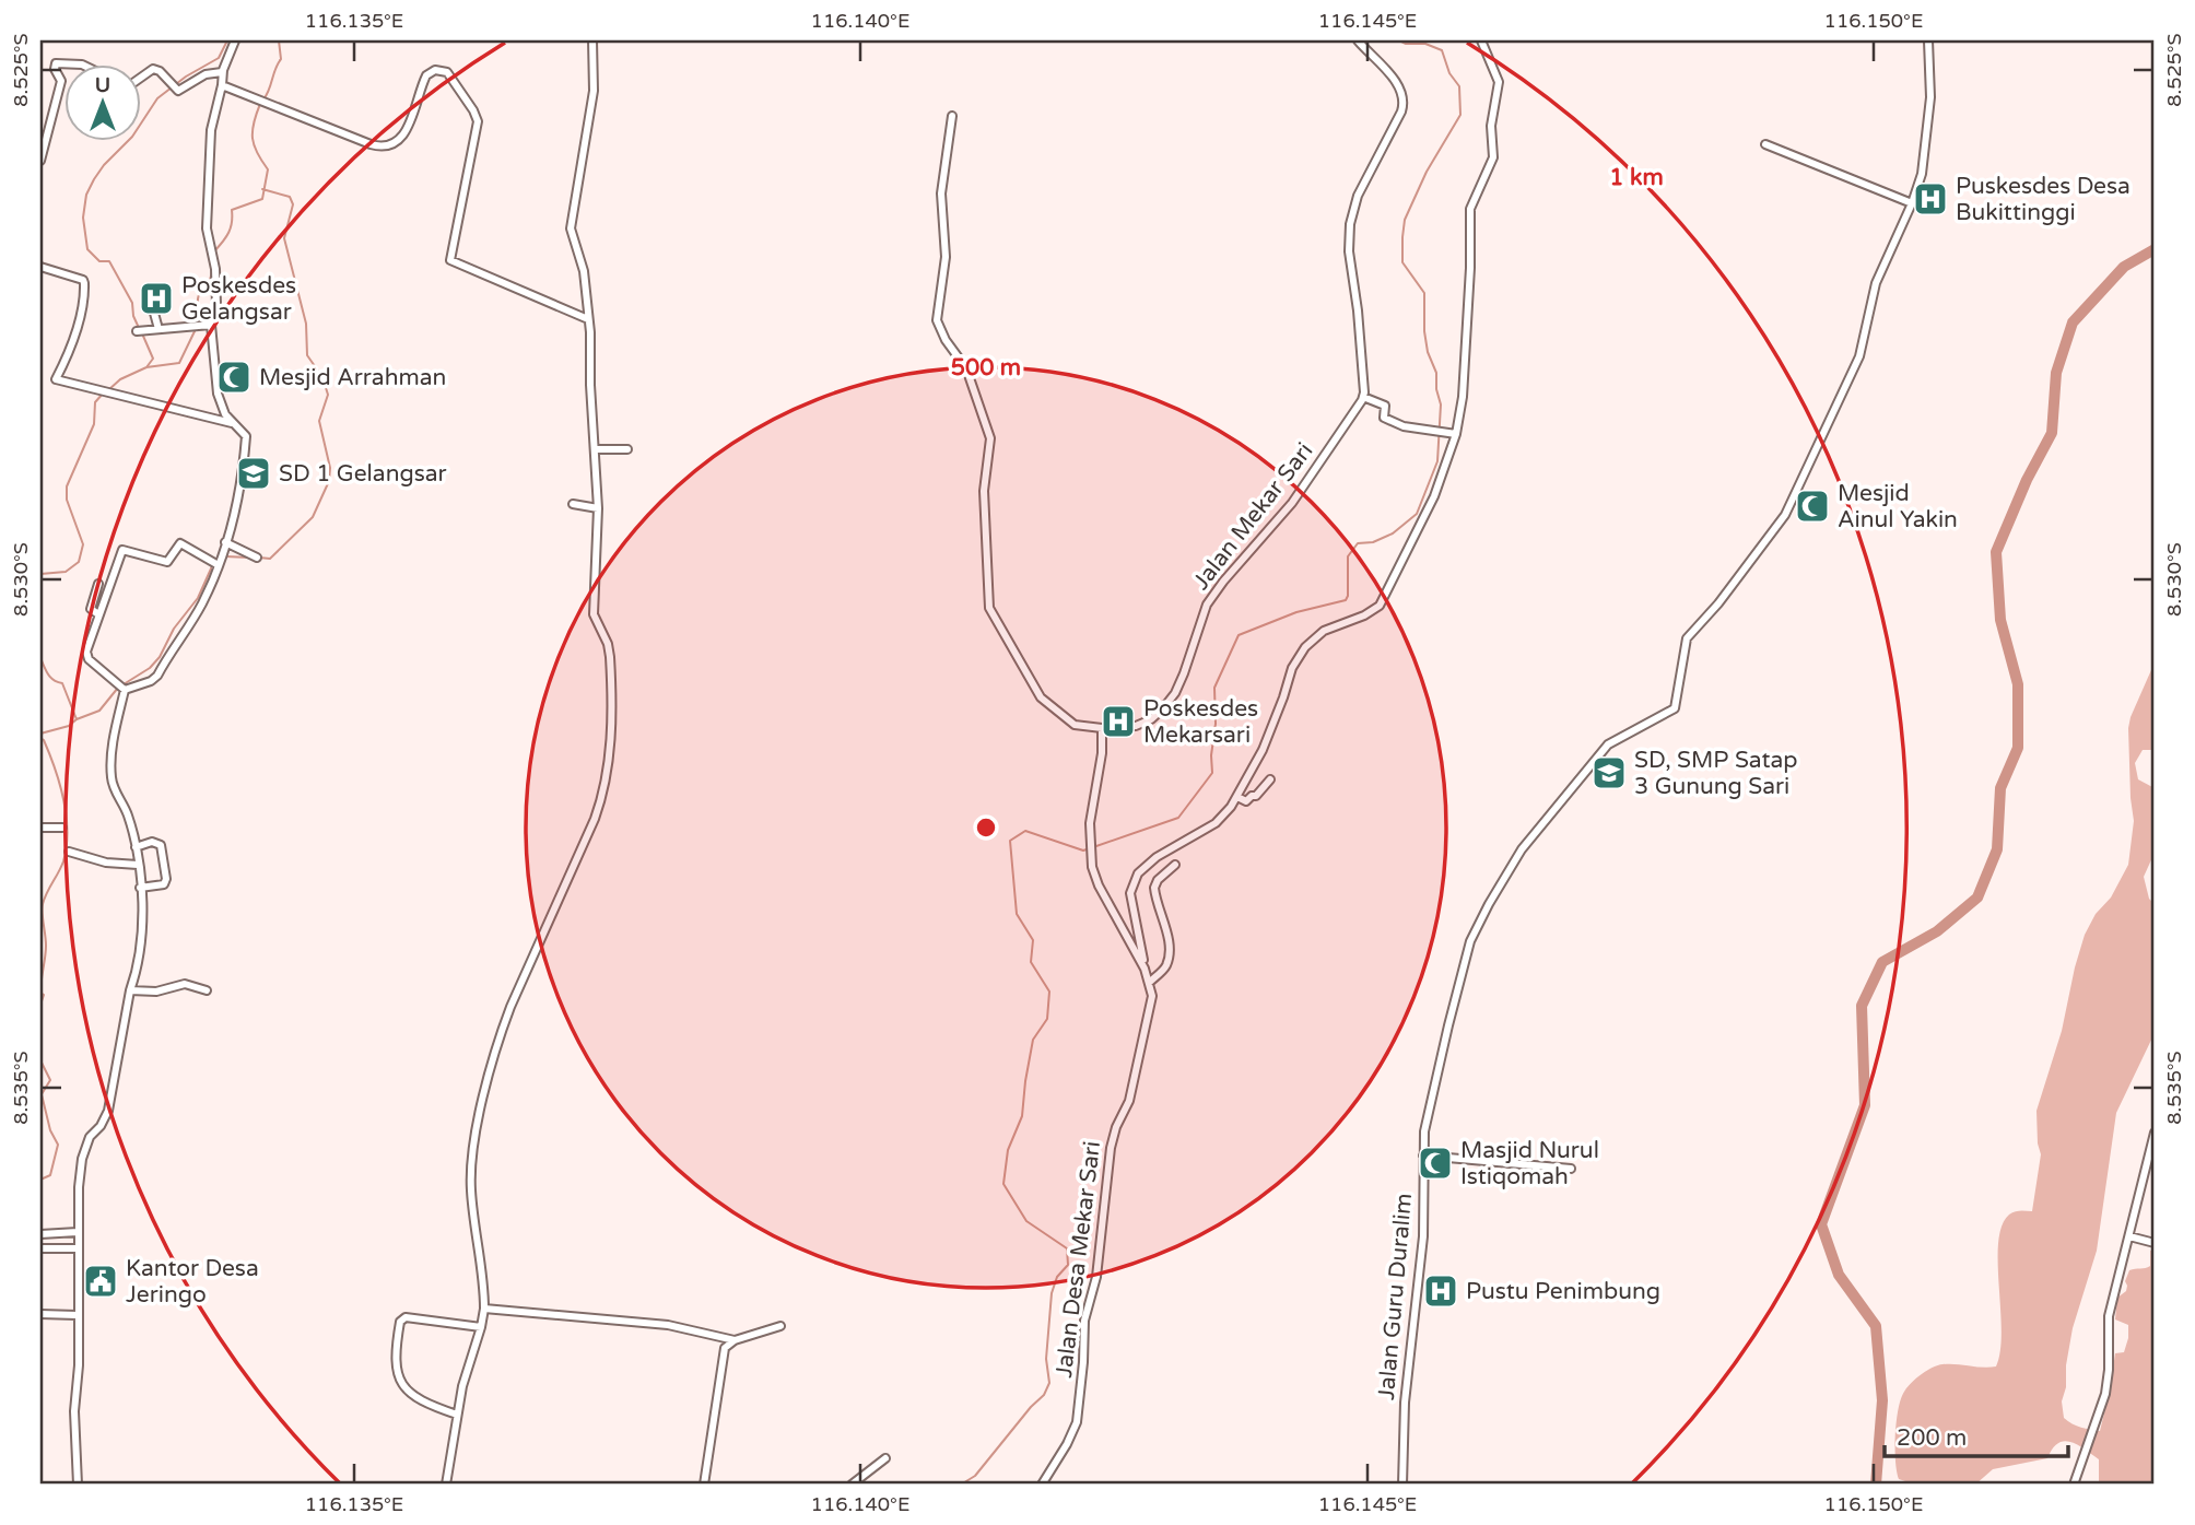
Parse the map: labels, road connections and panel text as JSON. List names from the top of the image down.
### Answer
{
  "streets": {
    "street": ["Jalan Mekar Sari", "Jalan Desa Mekar Sari", "Jalan Guru Duralim"]
  },
  "crossings": [
    ["Jalan Mekar Sari", "Jalan Desa Mekar Sari"]
  ],
  "places": {
    "hospital": [
      "Puskesdes Desa Bukittinggi",
      "Poskesdes Gelangsar",
      "Poskesdes Mekarsari",
      "Pustu Penimbung"
    ],
    "mosque": ["Mesjid Arrahman", "Mesjid Ainul Yakin", "Masjid Nurul Istiqomah"],
    "school or university": ["SD 1 Gelangsar", "SD, SMP Satap 3 Gunung Sari"],
    "public building": ["Kantor Desa Jeringo"]
  },
  "scale_bar": "200 m",
  "north": "top",
  "coordinates": [
    "116.135°E",
    "116.140°E",
    "116.145°E",
    "116.150°E",
    "8.525°S",
    "8.530°S",
    "8.535°S"
  ],
  "rings": ["1 km", "500 m"]
}
